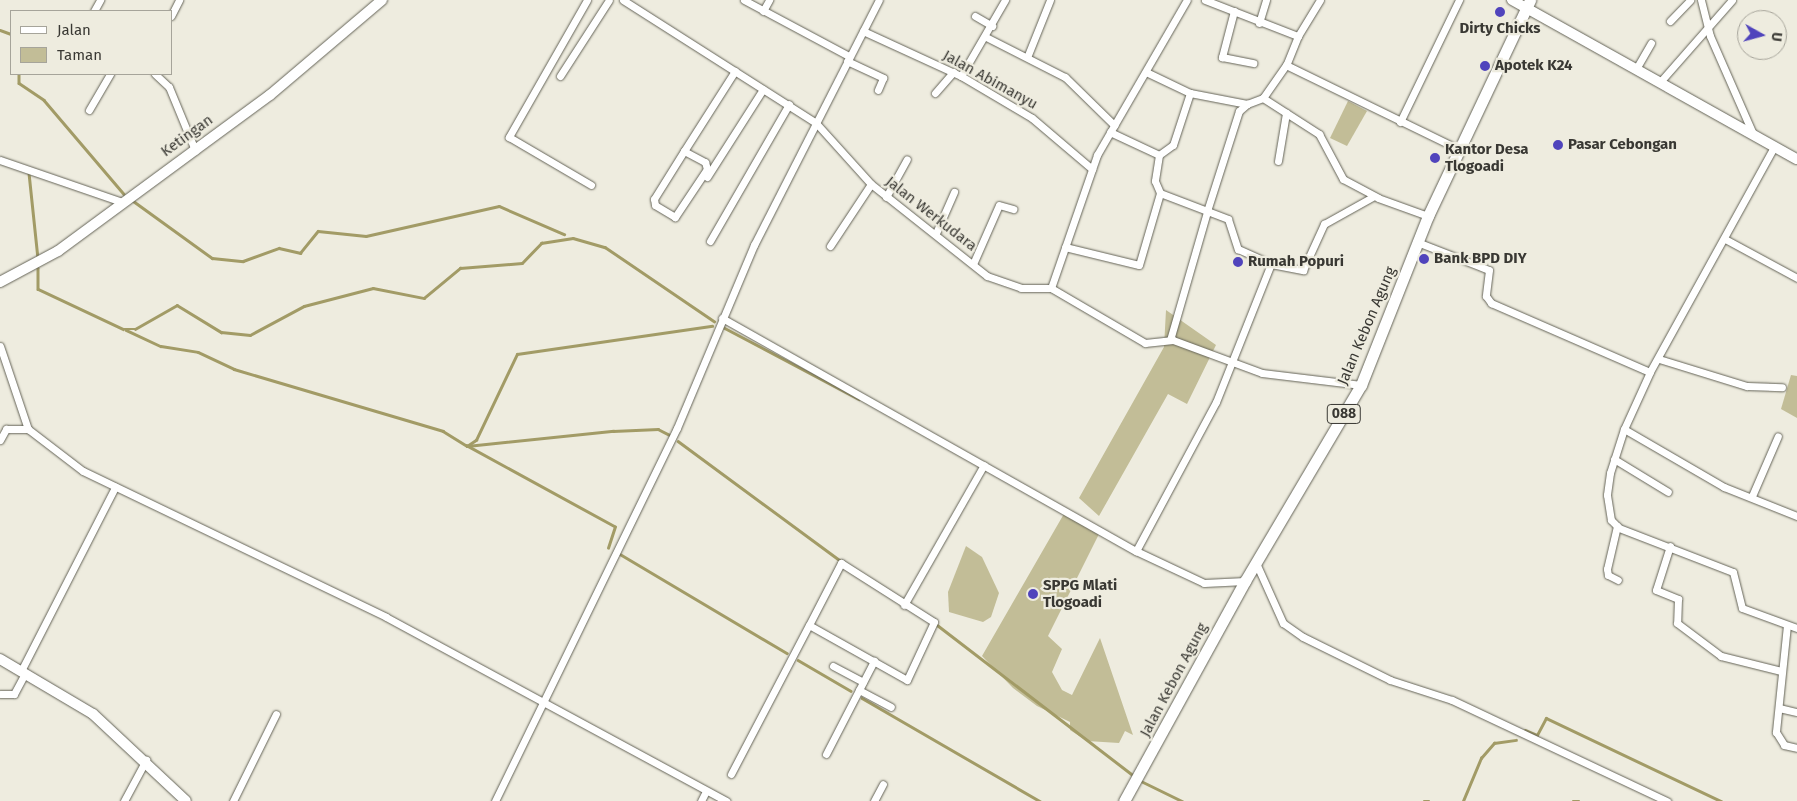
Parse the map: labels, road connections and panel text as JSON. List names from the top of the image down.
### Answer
{
  "streets": {
    "main road": ["Jalan Kebon Agung", "088"],
    "street": ["Jalan Abimanyu", "Ketingan", "Jalan Werkudara"]
  },
  "places": [
    "Dirty Chicks",
    "Apotek K24",
    "Pasar Cebongan",
    "Kantor Desa Tlogoadi",
    "Bank BPD DIY",
    "Rumah Popuri",
    "SPPG Mlati Tlogoadi"
  ],
  "legend": ["Jalan", "Taman"],
  "north": "right"
}
